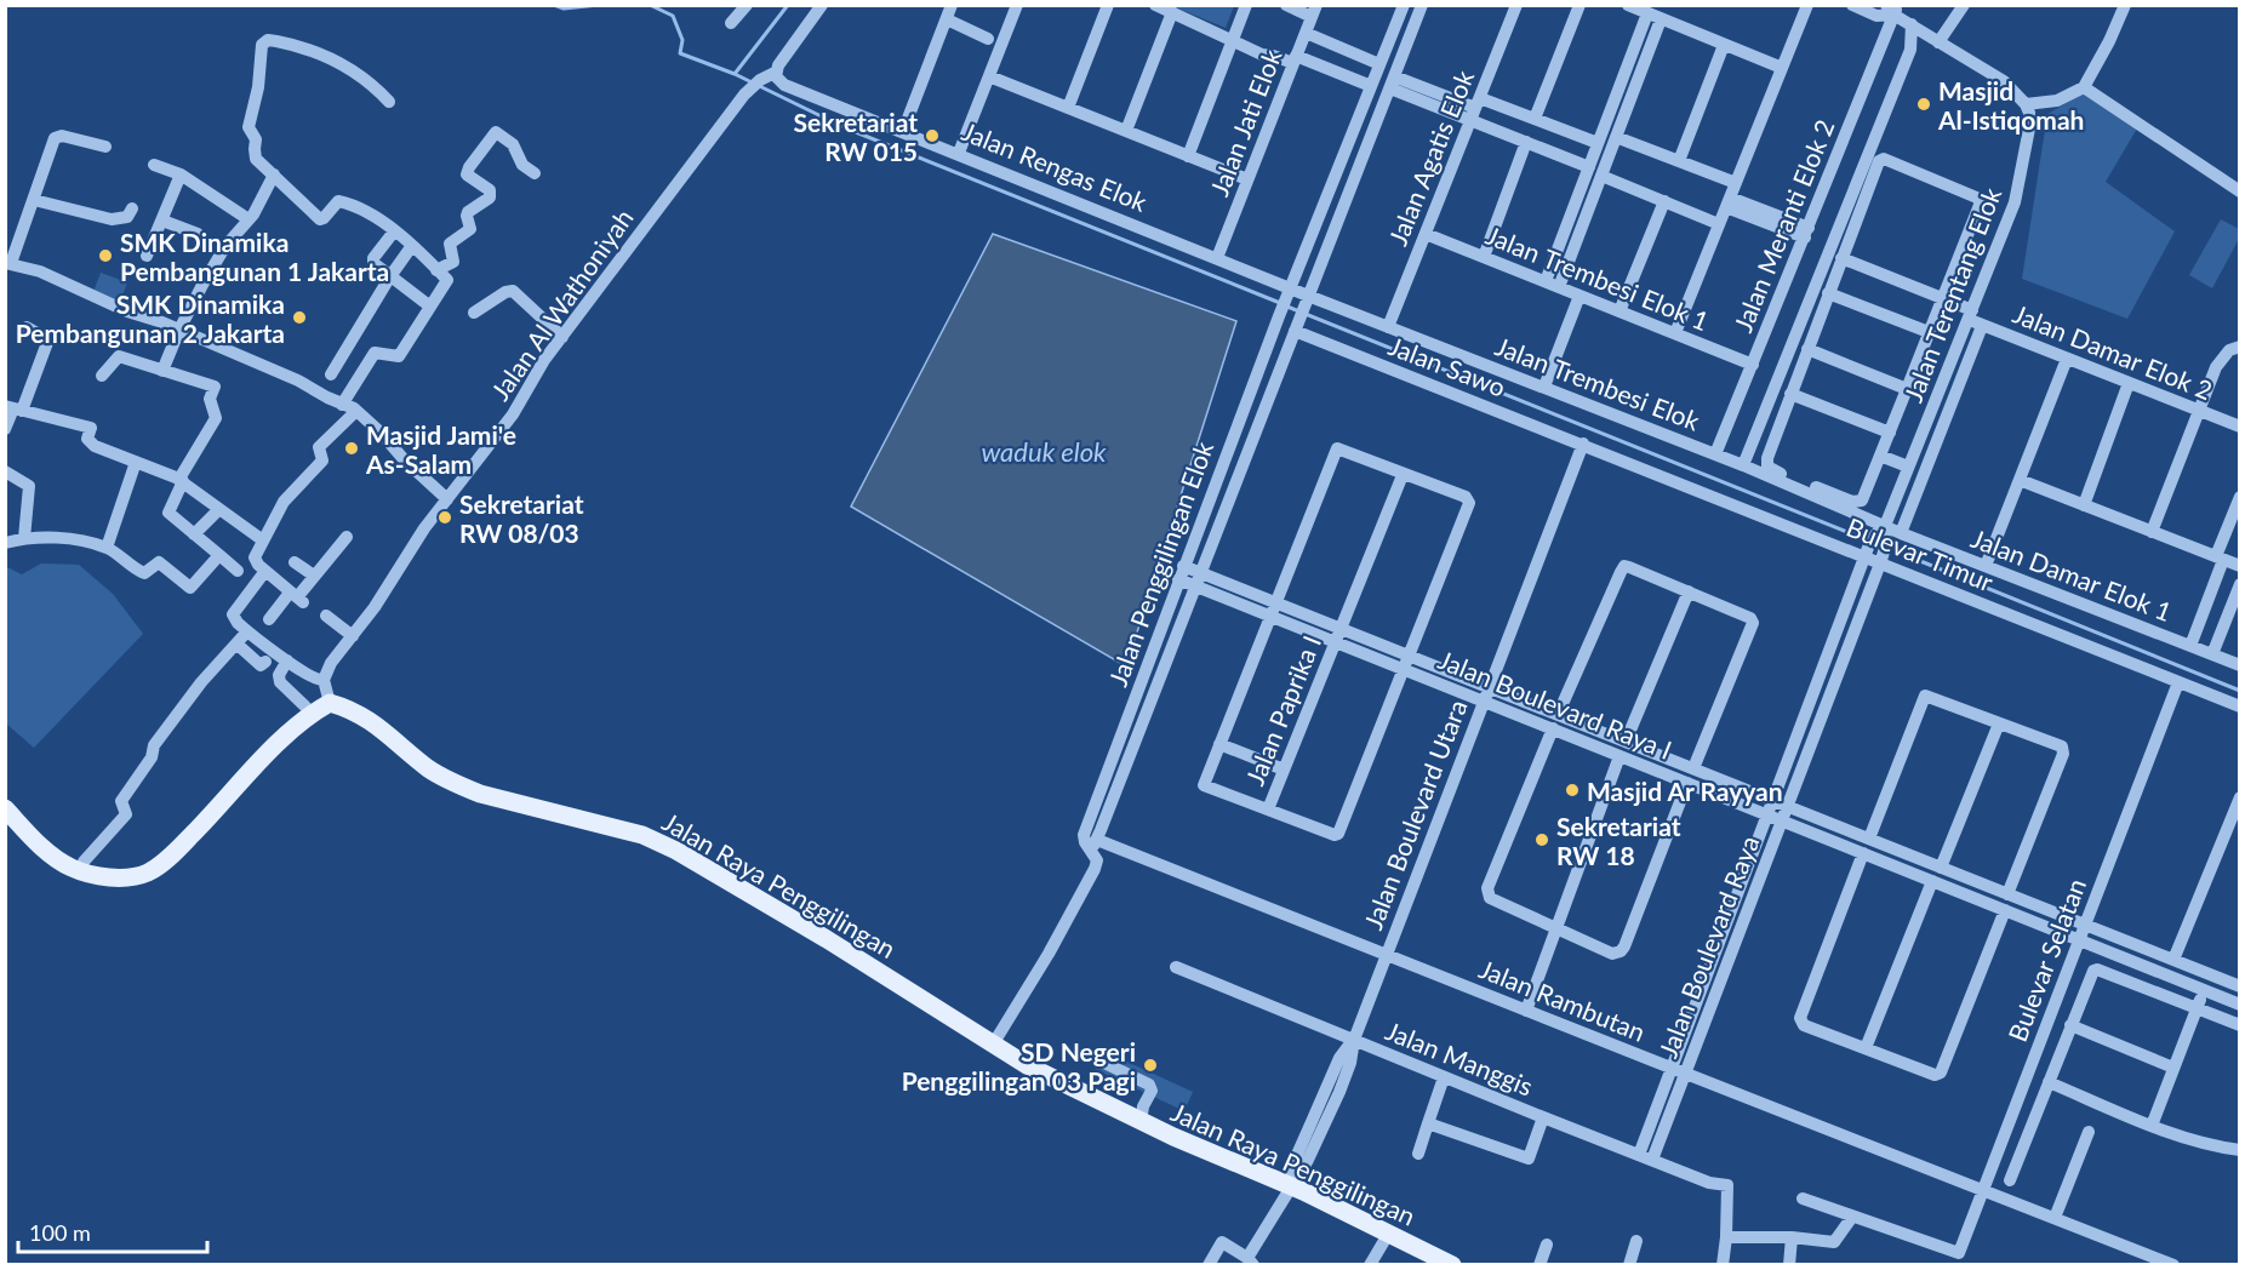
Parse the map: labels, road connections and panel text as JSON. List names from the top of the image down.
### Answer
{
  "streets": {
    "main road": ["Jalan Raya Penggilingan"],
    "street": [
      "Jalan Jati Elok",
      "Jalan Agatis Elok",
      "Jalan Rengas Elok",
      "Jalan Meranti Elok 2",
      "Jalan Trembesi Elok 1",
      "Jalan Terentang Elok",
      "Jalan Al Wathoniyah",
      "Jalan Damar Elok 2",
      "Jalan Sawo",
      "Jalan Trembesi Elok",
      "Bulevar Timur",
      "Jalan Penggilingan Elok",
      "Jalan Damar Elok 1",
      "Jalan Boulevard Raya I",
      "Jalan Paprika I",
      "Jalan Boulevard Utara",
      "Jalan Boulevard Raya",
      "Bulevar Selatan",
      "Jalan Rambutan",
      "Jalan Manggis"
    ]
  },
  "crossings": [
    ["Jalan Jati Elok", "Jalan Rengas Elok"],
    ["Jalan Agatis Elok", "Jalan Trembesi Elok 1"],
    ["Jalan Agatis Elok", "Jalan Trembesi Elok"],
    ["Jalan Rengas Elok", "Jalan Al Wathoniyah"],
    ["Jalan Rengas Elok", "Jalan Trembesi Elok"],
    ["Jalan Rengas Elok", "Jalan Penggilingan Elok"],
    ["Jalan Meranti Elok 2", "Jalan Trembesi Elok 1"],
    ["Jalan Meranti Elok 2", "Jalan Trembesi Elok"],
    ["Jalan Terentang Elok", "Jalan Damar Elok 2"],
    ["Jalan Terentang Elok", "Jalan Trembesi Elok"],
    ["Jalan Terentang Elok", "Jalan Damar Elok 1"],
    ["Jalan Terentang Elok", "Jalan Boulevard Raya"],
    ["Jalan Sawo", "Bulevar Timur"],
    ["Jalan Sawo", "Jalan Penggilingan Elok"],
    ["Jalan Sawo", "Jalan Boulevard Utara"],
    ["Jalan Trembesi Elok", "Jalan Penggilingan Elok"],
    ["Jalan Trembesi Elok", "Jalan Damar Elok 1"],
    ["Jalan Trembesi Elok", "Jalan Boulevard Raya"],
    ["Bulevar Timur", "Jalan Boulevard Utara"],
    ["Bulevar Timur", "Jalan Boulevard Raya"],
    ["Bulevar Timur", "Bulevar Selatan"],
    ["Jalan Penggilingan Elok", "Jalan Boulevard Raya I"],
    ["Jalan Penggilingan Elok", "Jalan Raya Penggilingan"],
    ["Jalan Penggilingan Elok", "Jalan Rambutan"],
    ["Jalan Damar Elok 1", "Jalan Boulevard Raya"],
    ["Jalan Boulevard Raya I", "Jalan Paprika I"],
    ["Jalan Boulevard Raya I", "Jalan Boulevard Utara"],
    ["Jalan Boulevard Raya I", "Jalan Boulevard Raya"],
    ["Jalan Boulevard Raya I", "Bulevar Selatan"],
    ["Jalan Boulevard Utara", "Jalan Raya Penggilingan"],
    ["Jalan Boulevard Utara", "Jalan Rambutan"],
    ["Jalan Boulevard Utara", "Jalan Manggis"],
    ["Jalan Boulevard Raya", "Jalan Rambutan"],
    ["Jalan Boulevard Raya", "Jalan Manggis"],
    ["Bulevar Selatan", "Jalan Rambutan"]
  ],
  "water": ["waduk elok"],
  "places": [
    "Masjid Al-Istiqomah",
    "Sekretariat RW 015",
    "SMK Dinamika Pembangunan 1 Jakarta",
    "SMK Dinamika Pembangunan 2 Jakarta",
    "Masjid Jami'e As-Salam",
    "Sekretariat RW 08/03",
    "Masjid Ar Rayyan",
    "Sekretariat RW 18",
    "SD Negeri Penggilingan 03 Pagi"
  ],
  "scale_bar": "100 m"
}
